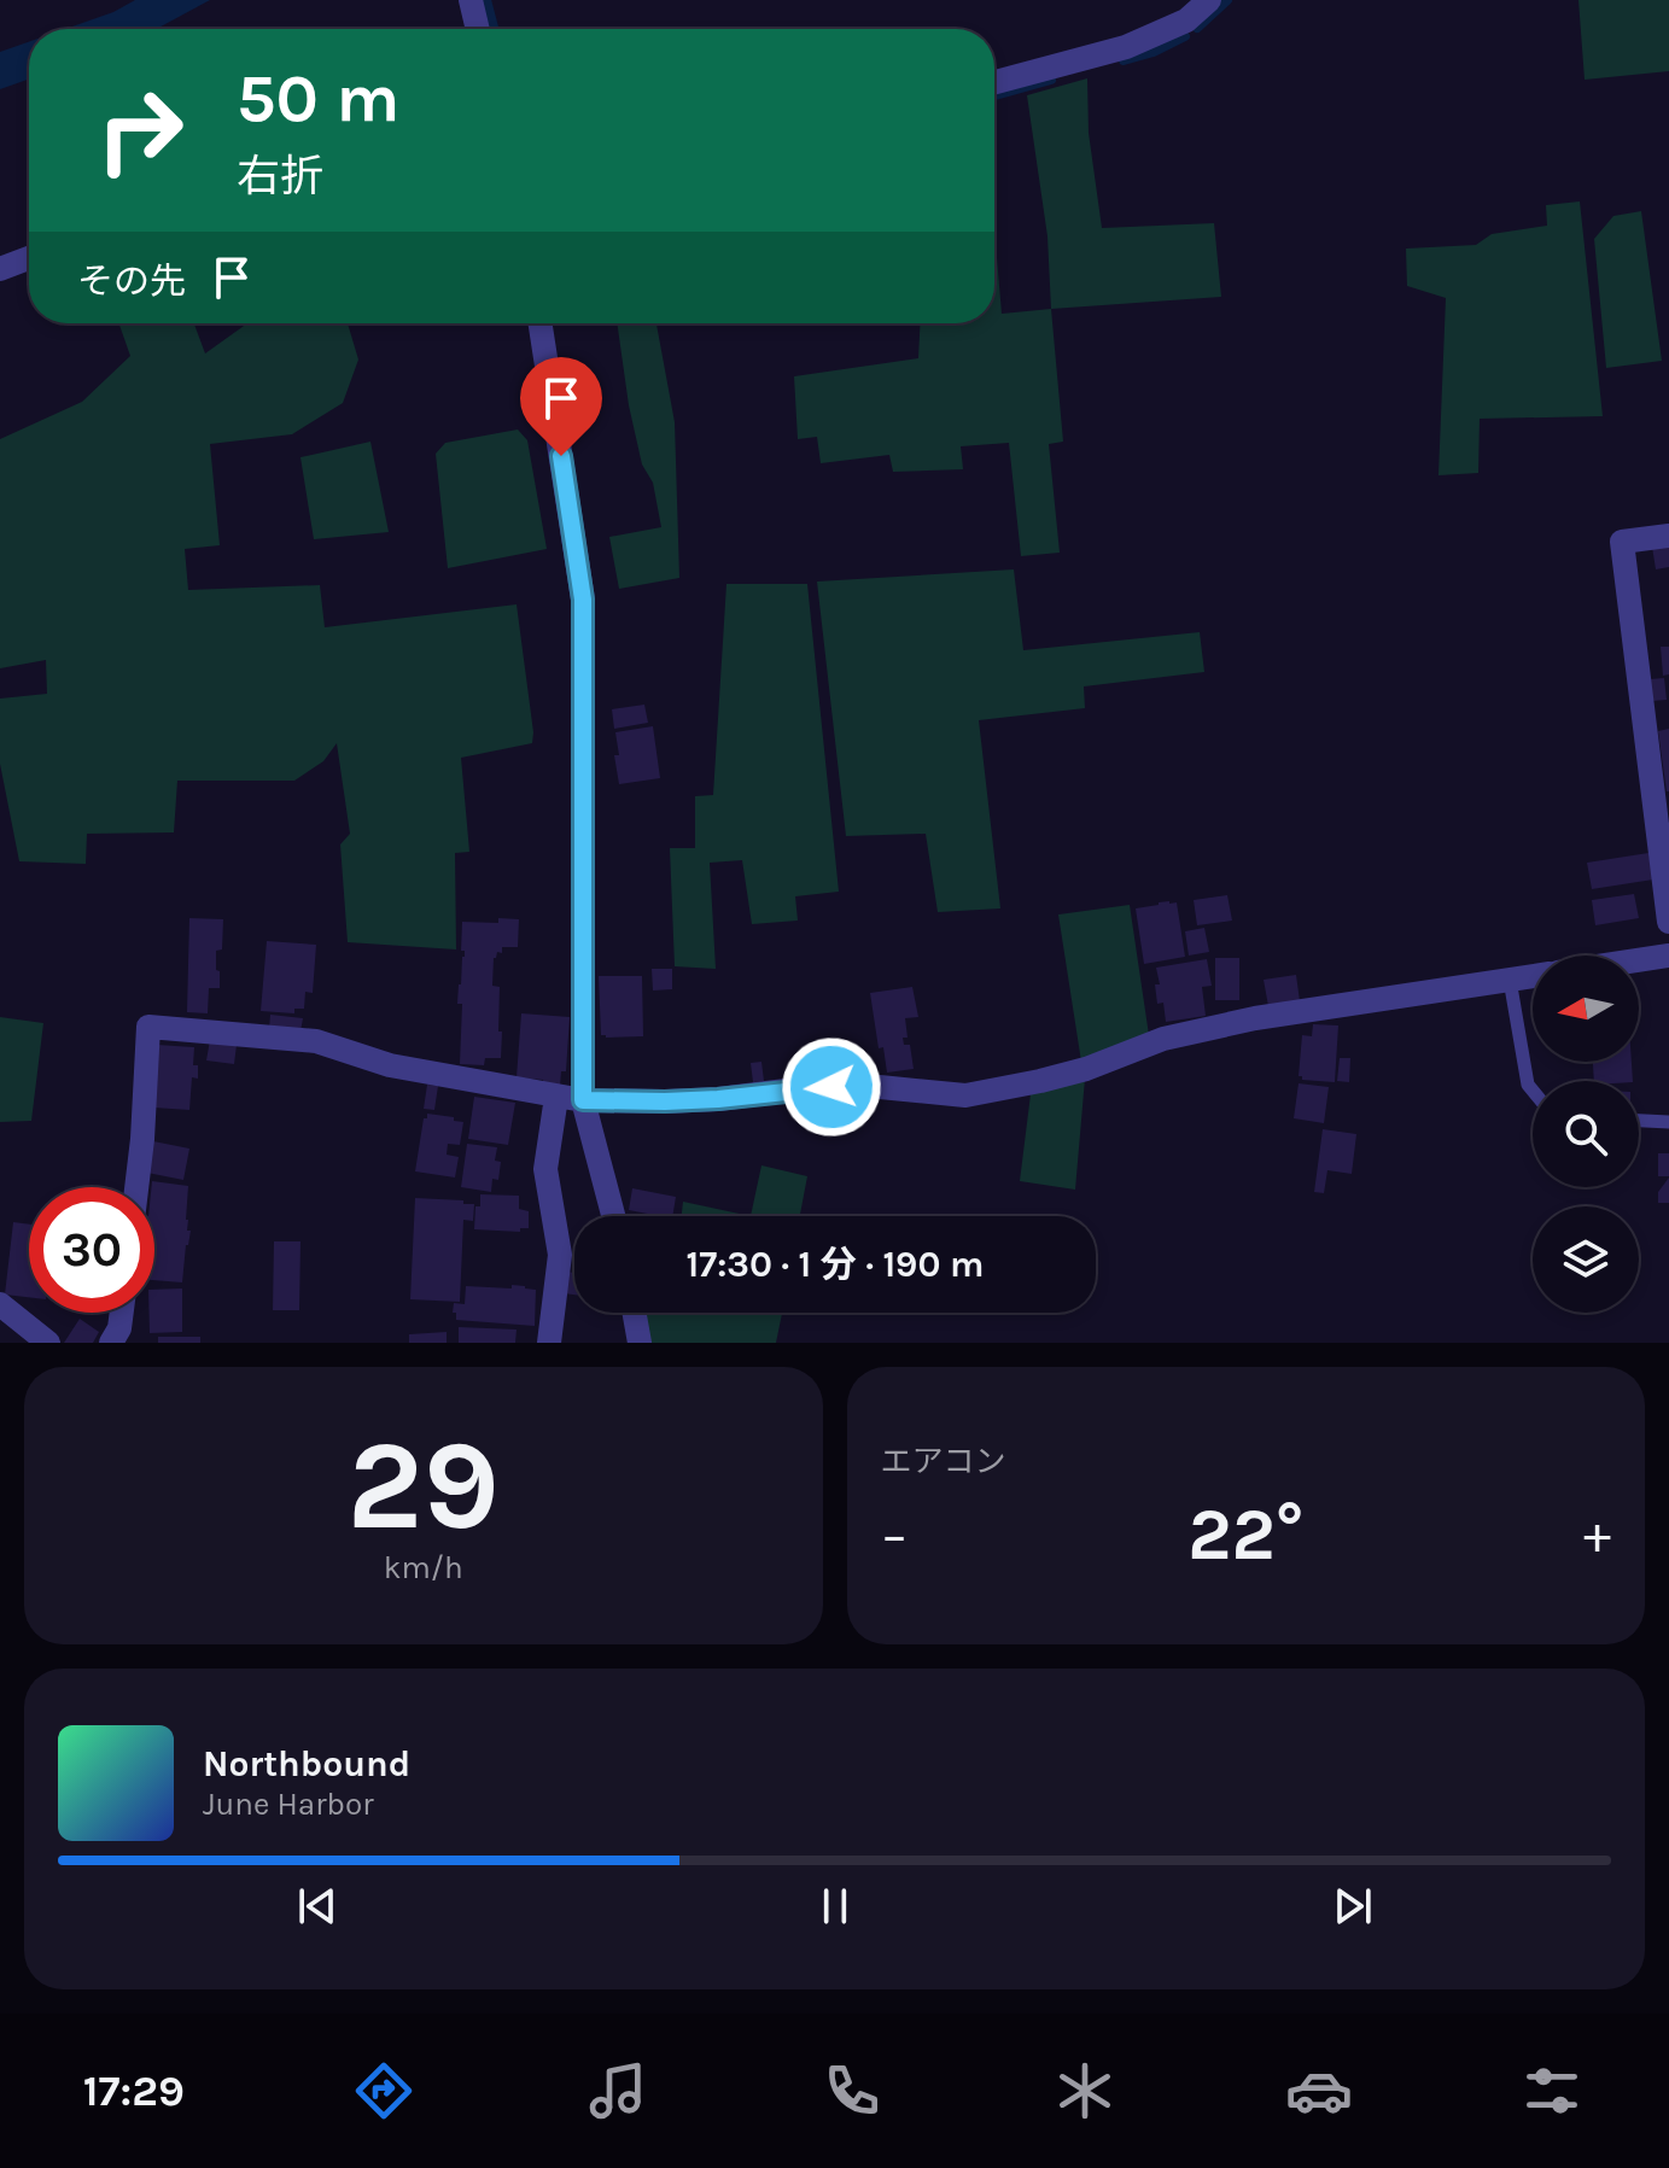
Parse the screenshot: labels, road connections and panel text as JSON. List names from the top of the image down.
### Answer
{
  "north": "left",
  "page": {
    "turn": ["50 m", "右折"],
    "then": "その先",
    "limit": "30",
    "trip": "17:30 · 1 分 · 190 m",
    "tile": [
      ["29", "km/h"],
      "エアコン"
    ],
    "heat": ["−", "22°", "+"],
    "song": ["Northbound", "June Harbor"],
    "tabs": "17:29"
  }
}
